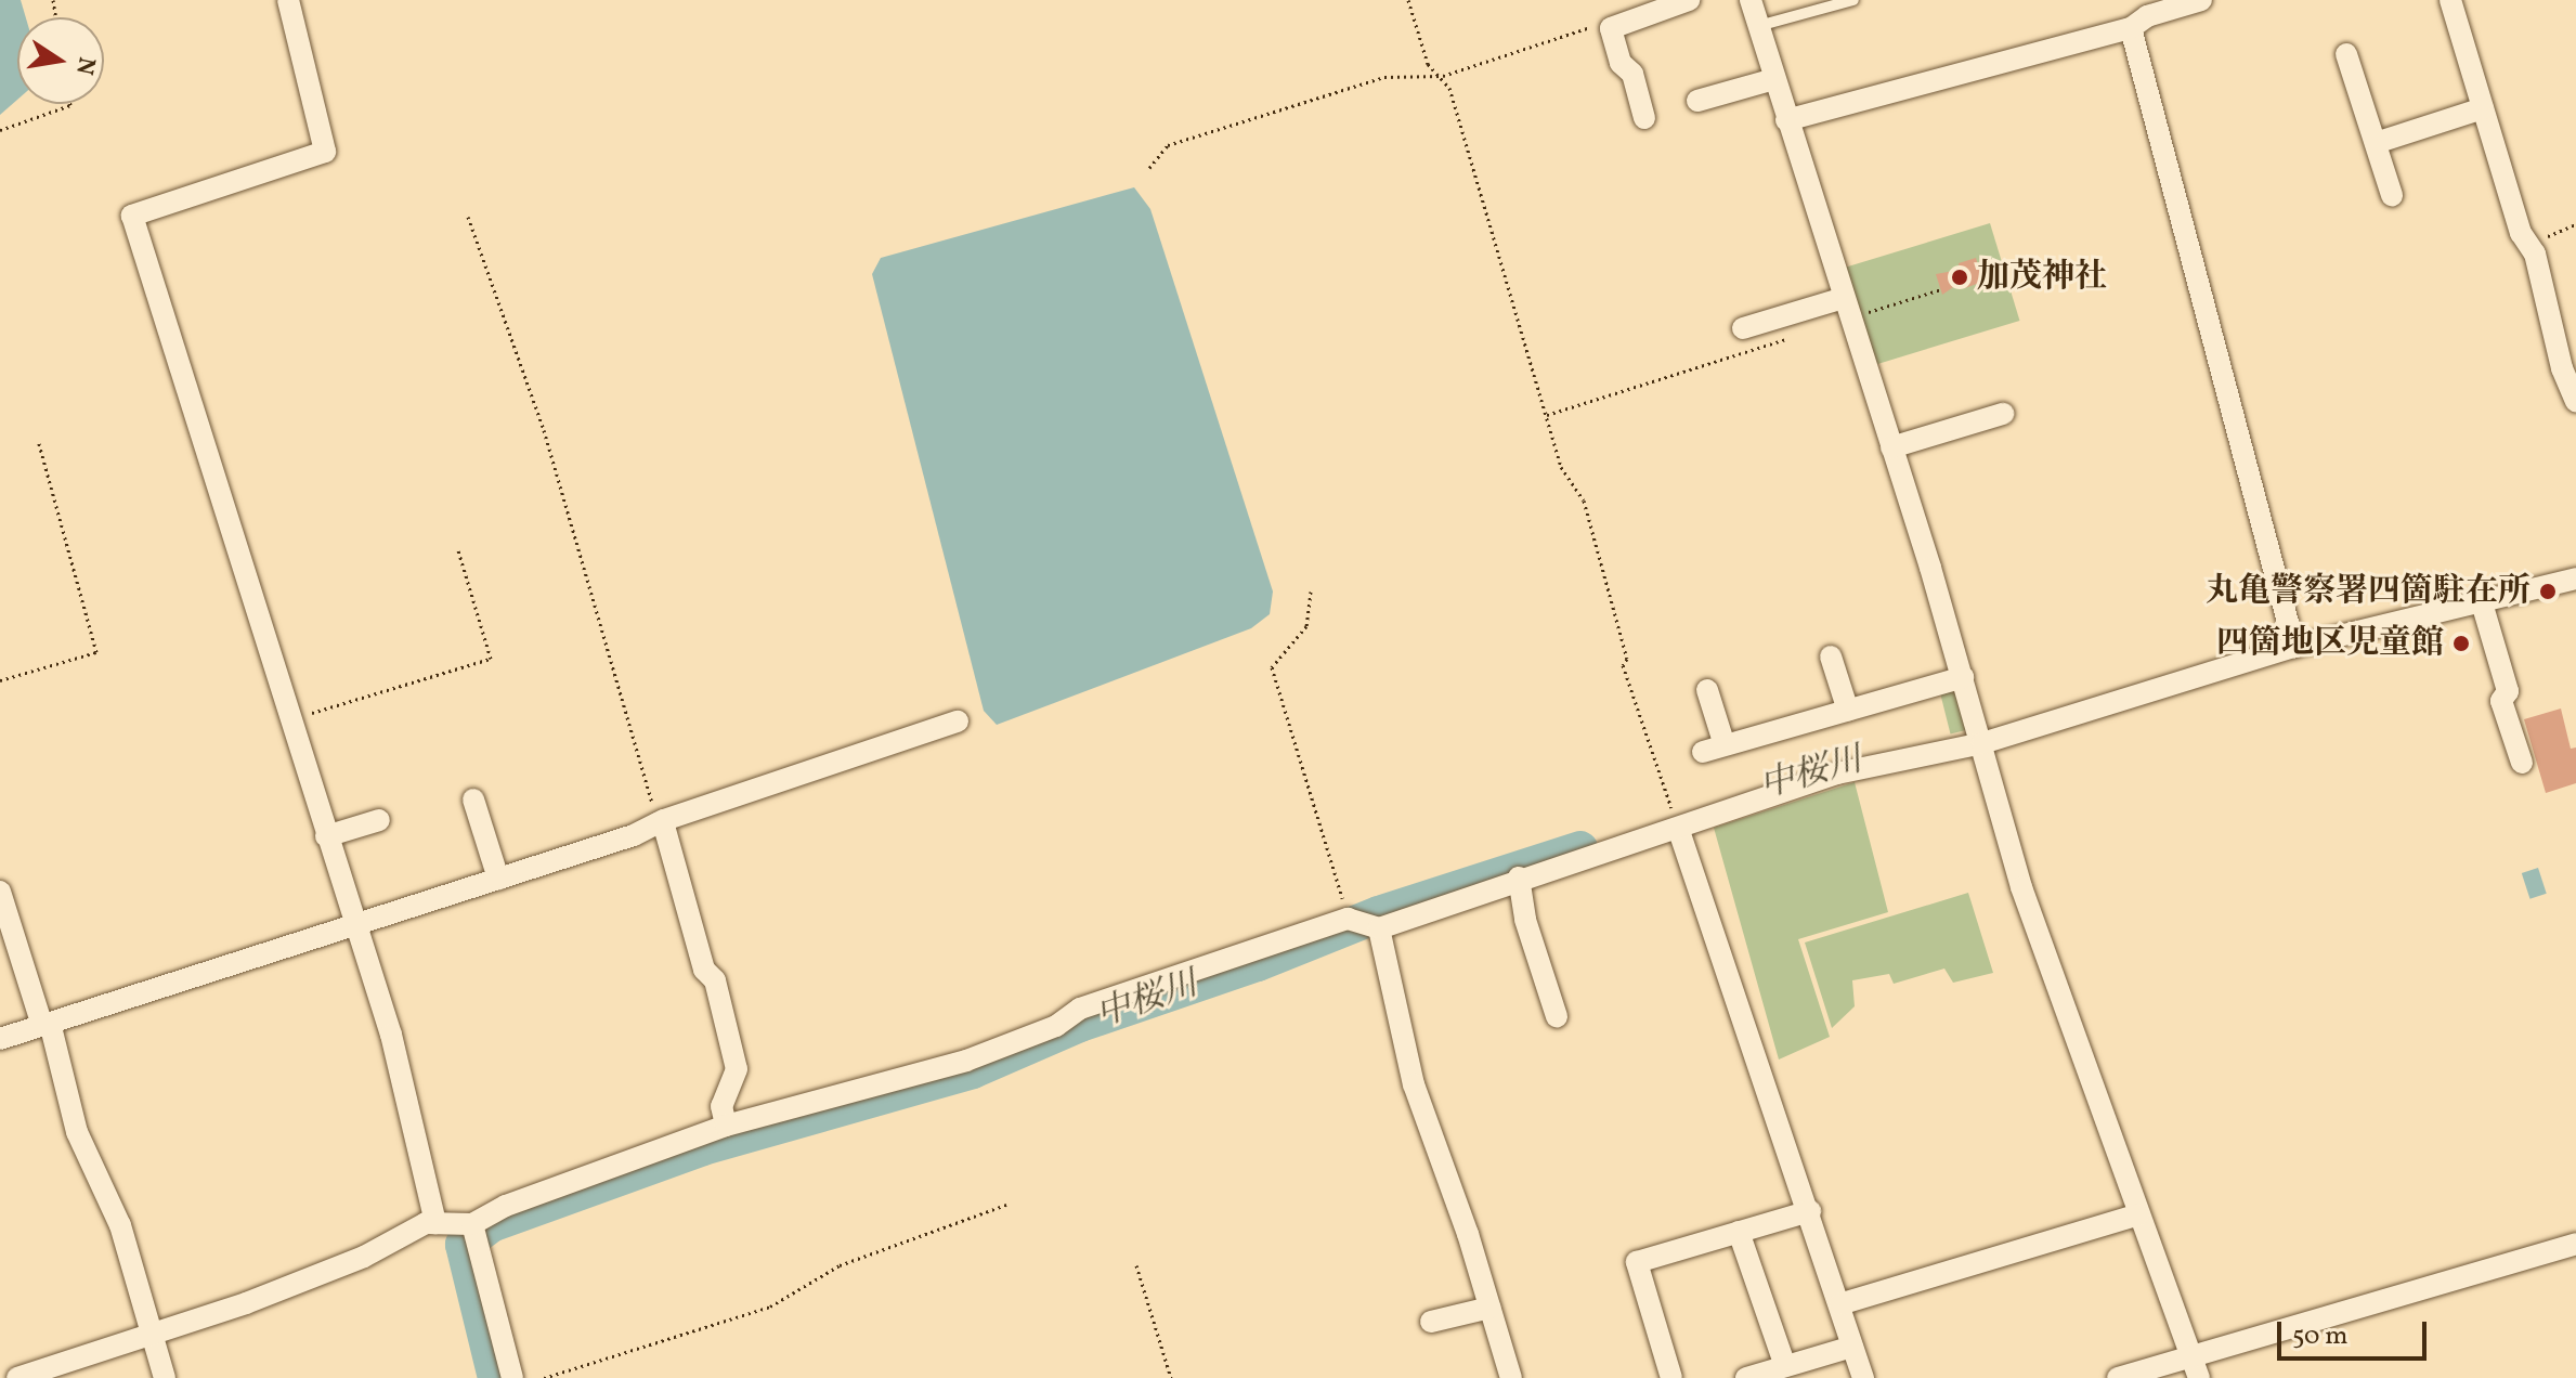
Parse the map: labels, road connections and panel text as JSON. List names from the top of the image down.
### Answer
{
  "water": ["中桜川"],
  "places": ["加茂神社", "丸亀警察署四箇駐在所", "四箇地区児童館"],
  "scale_bar": "50 m",
  "north": "right"
}
